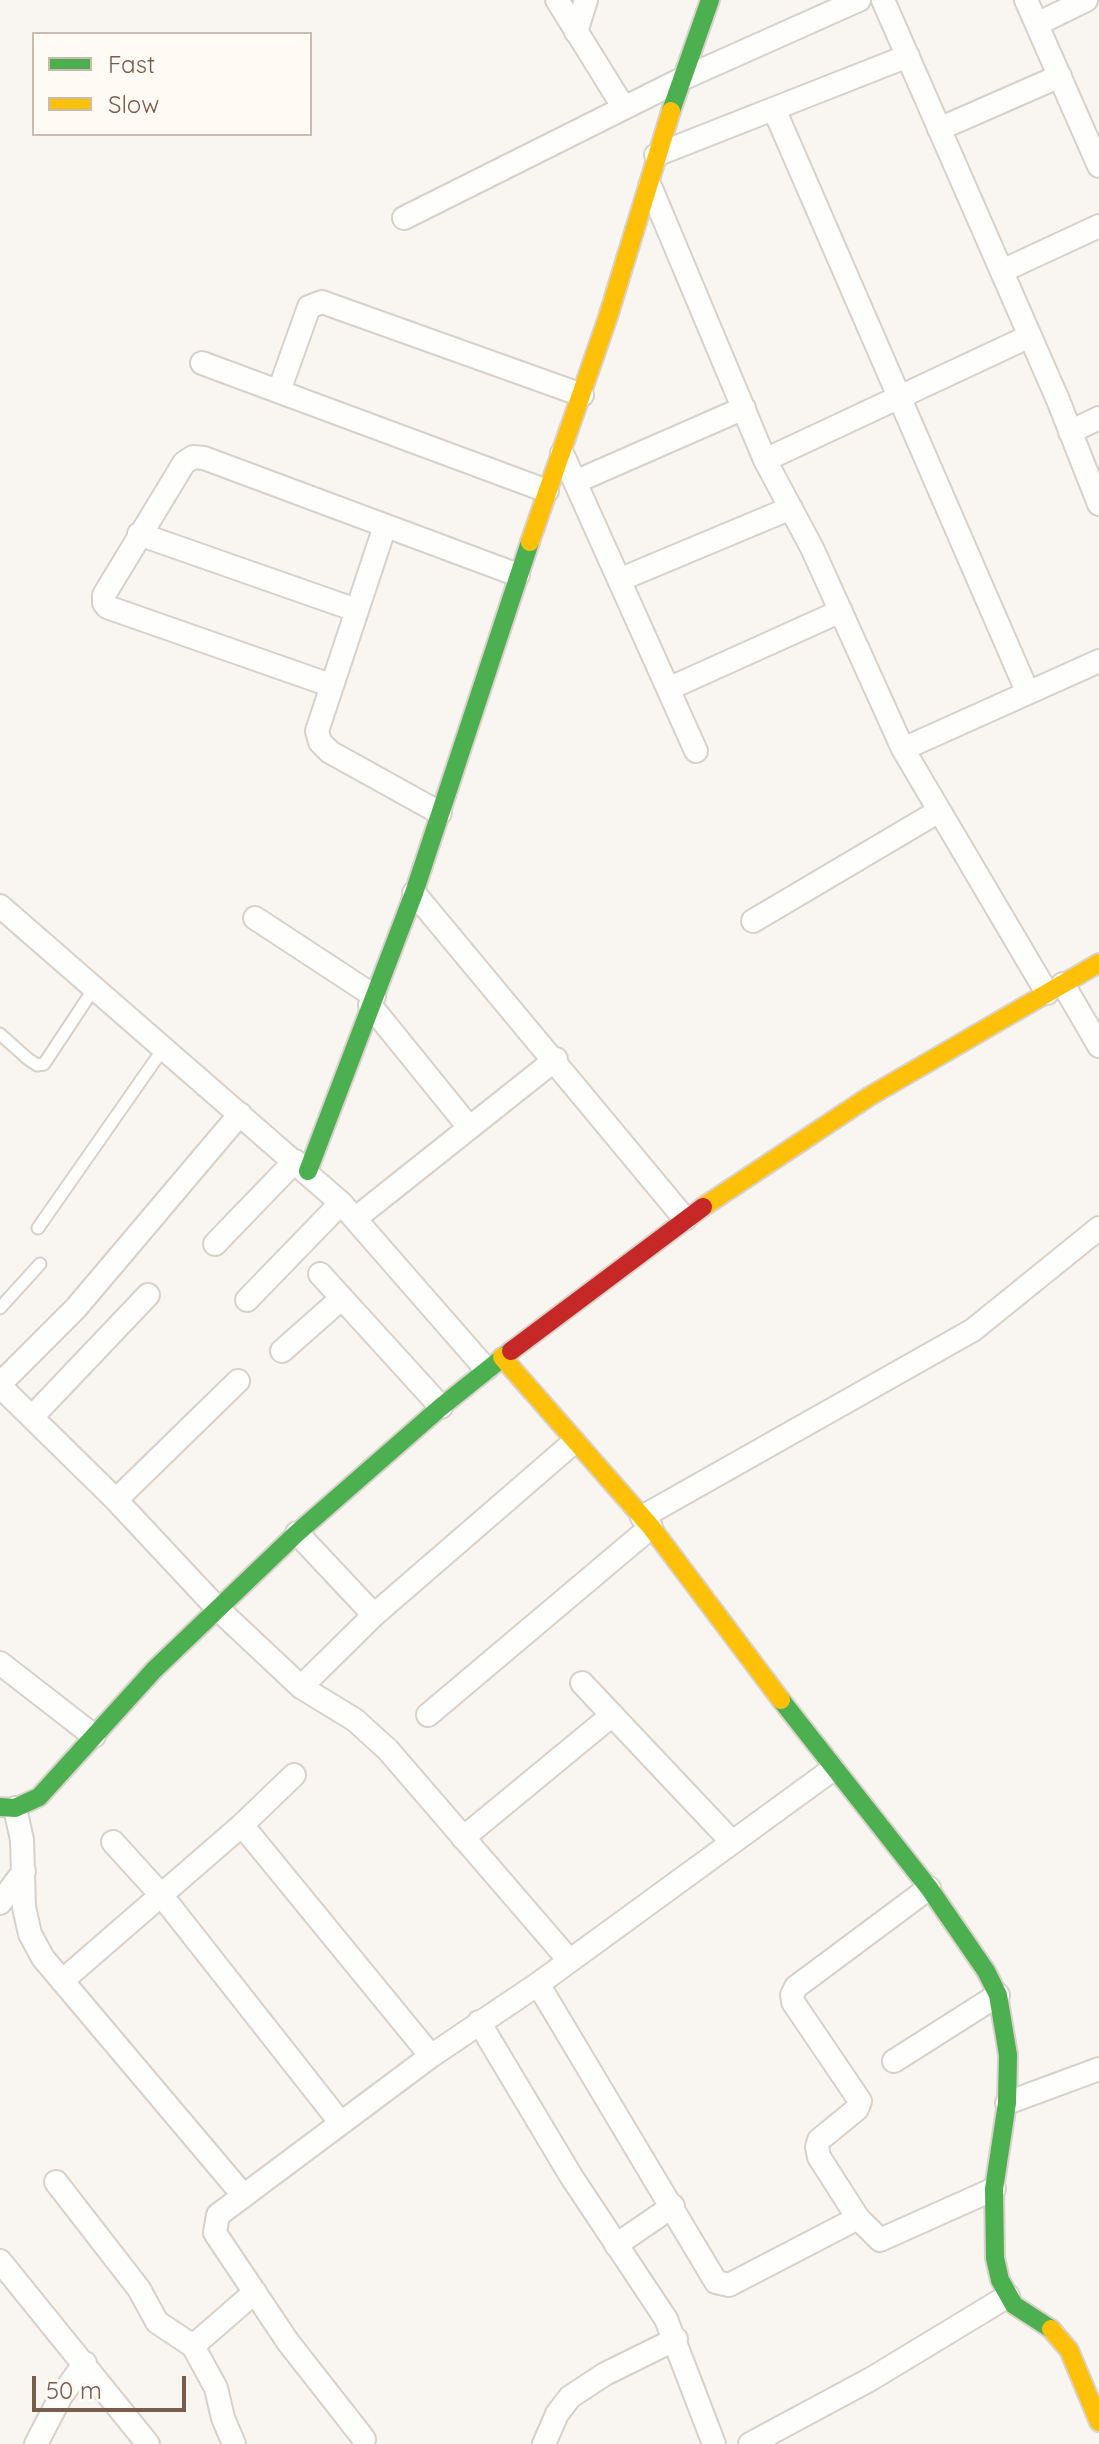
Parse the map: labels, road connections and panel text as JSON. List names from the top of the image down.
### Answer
{
  "legend": ["Fast", "Slow"],
  "scale_bar": "50 m"
}
